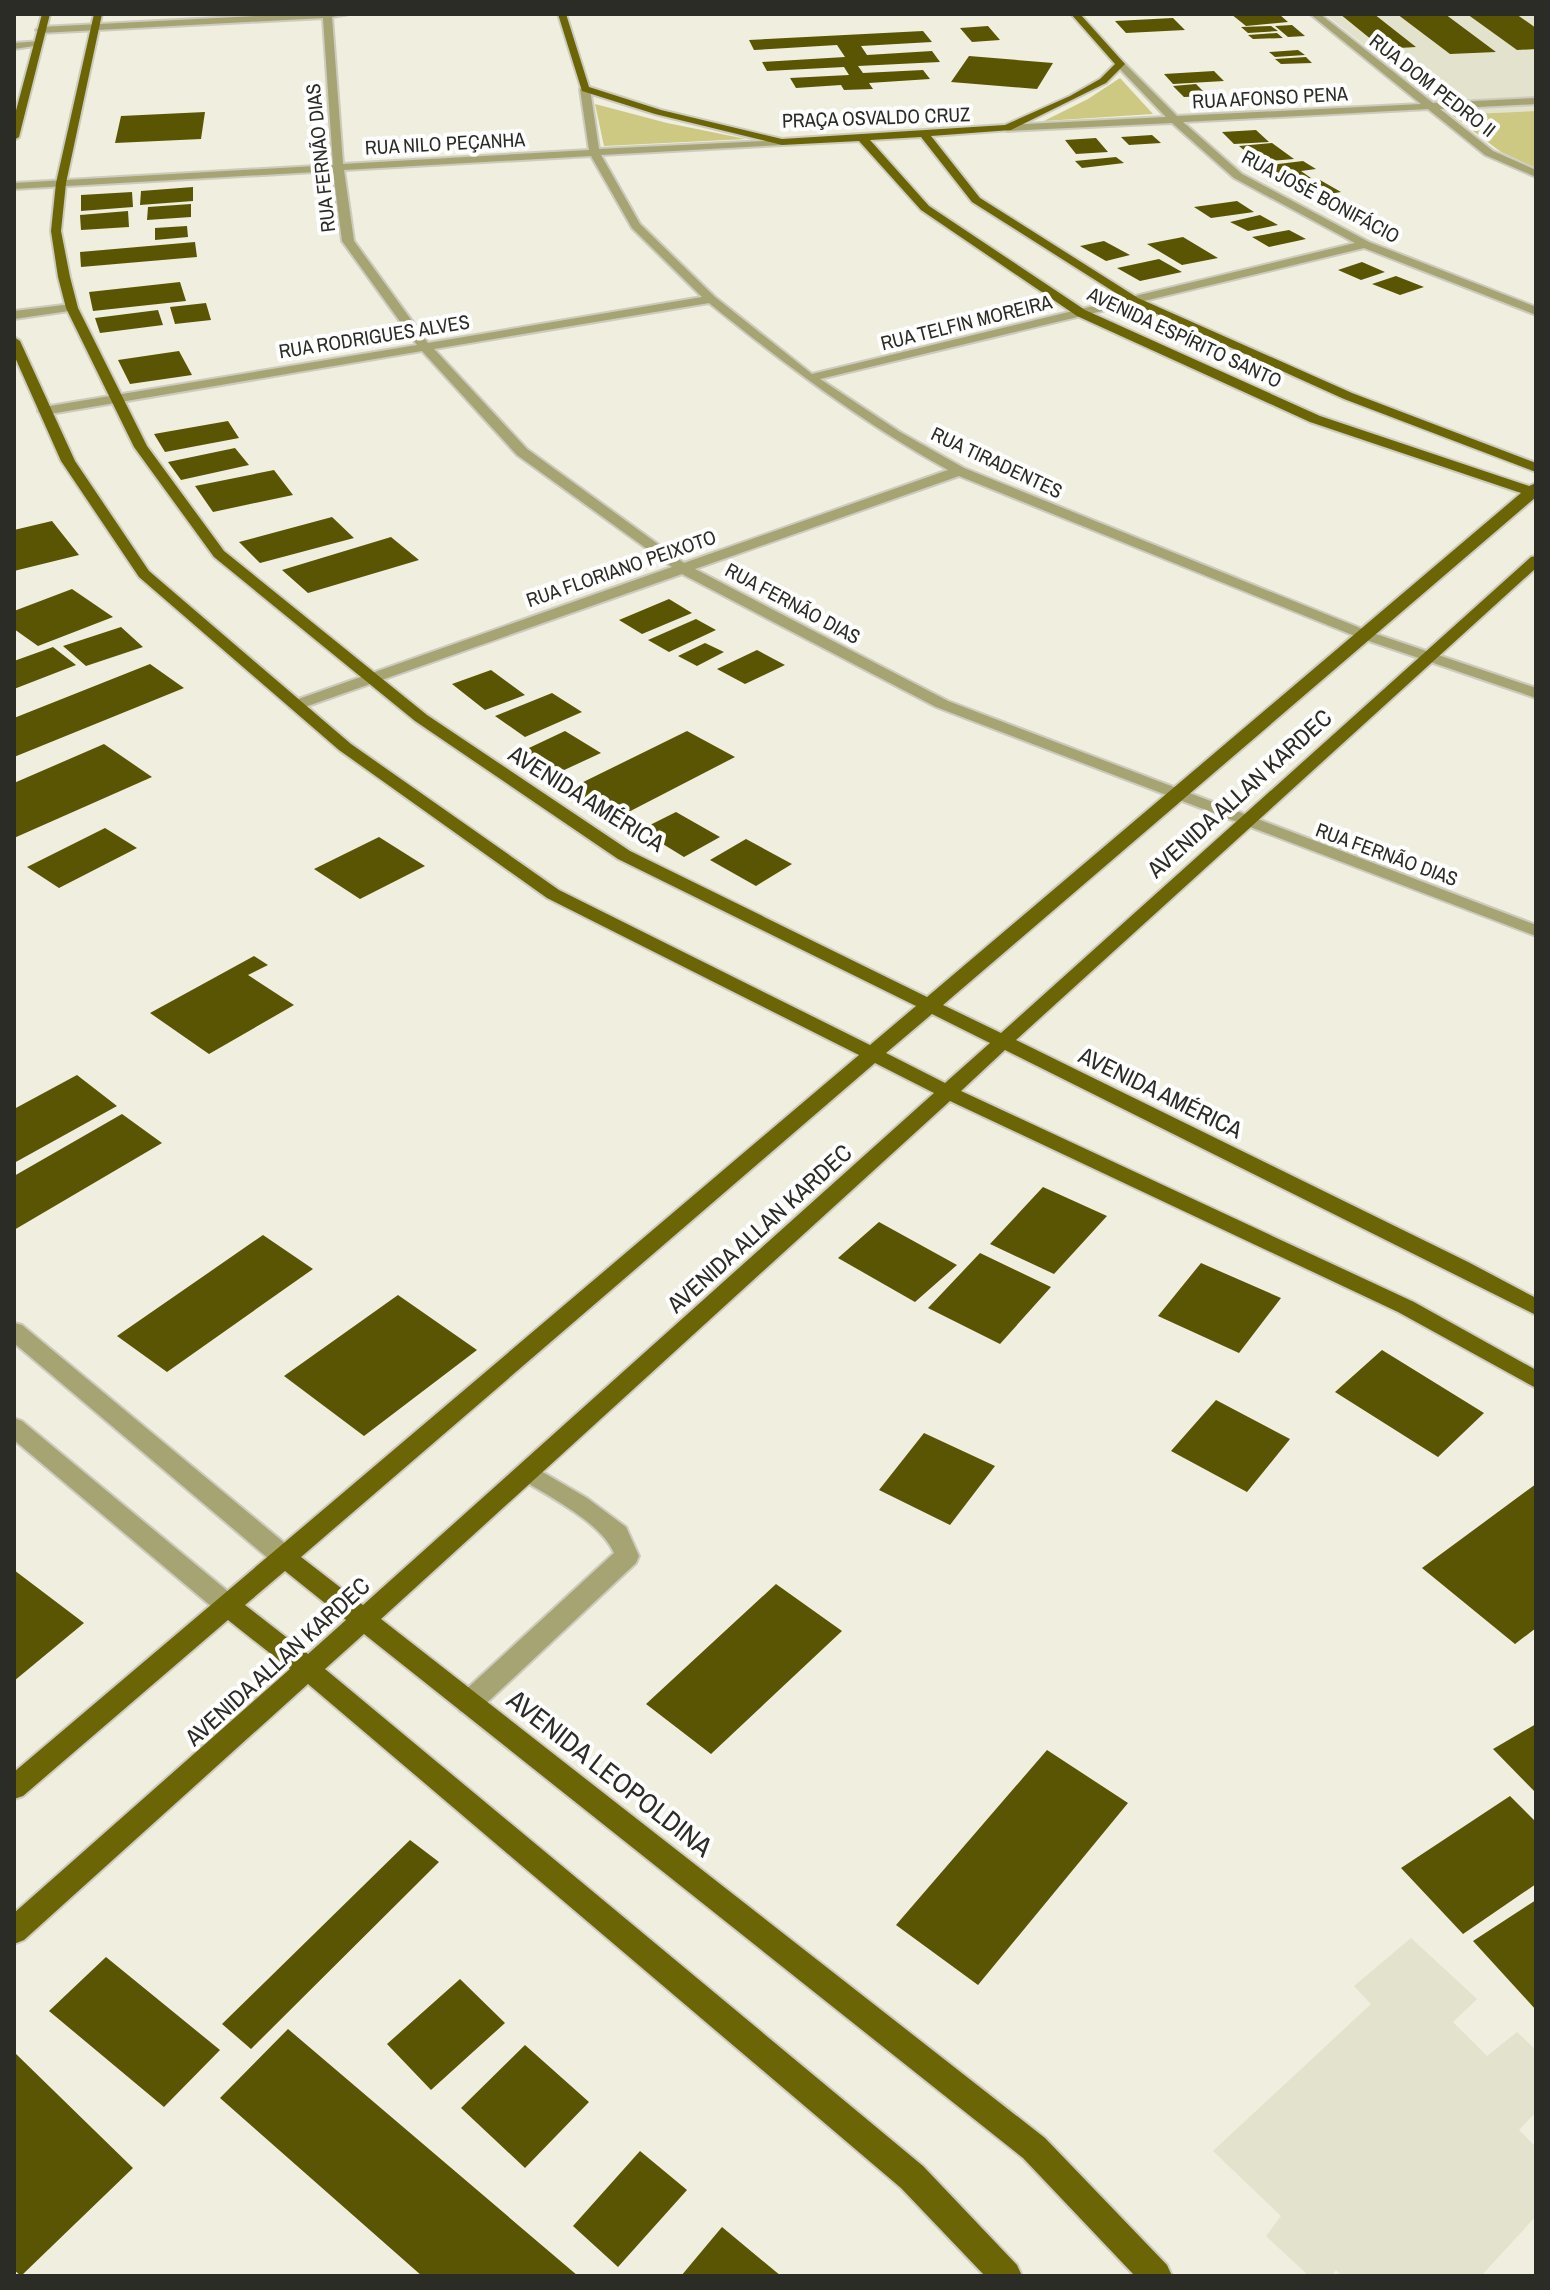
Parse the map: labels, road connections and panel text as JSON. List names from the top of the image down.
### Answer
{
  "streets": {
    "main road": [
      "PRAÇA OSVALDO CRUZ",
      "AVENIDA ESPÍRITO SANTO",
      "AVENIDA ALLAN KARDEC",
      "AVENIDA AMÉRICA",
      "AVENIDA LEOPOLDINA"
    ],
    "street": [
      "RUA DOM PEDRO II",
      "RUA AFONSO PENA",
      "RUA NILO PEÇANHA",
      "RUA FERNÃO DIAS",
      "RUA JOSÉ BONIFÁCIO",
      "RUA TELFIN MOREIRA",
      "RUA RODRIGUES ALVES",
      "RUA TIRADENTES",
      "RUA FLORIANO PEIXOTO"
    ]
  },
  "crossings": [
    ["RUA DOM PEDRO II", "RUA AFONSO PENA"],
    ["RUA AFONSO PENA", "PRAÇA OSVALDO CRUZ"],
    ["RUA AFONSO PENA", "RUA JOSÉ BONIFÁCIO"],
    ["PRAÇA OSVALDO CRUZ", "RUA NILO PEÇANHA"],
    ["PRAÇA OSVALDO CRUZ", "RUA JOSÉ BONIFÁCIO"],
    ["PRAÇA OSVALDO CRUZ", "AVENIDA ESPÍRITO SANTO"],
    ["PRAÇA OSVALDO CRUZ", "RUA TIRADENTES"],
    ["RUA NILO PEÇANHA", "RUA FERNÃO DIAS"],
    ["RUA NILO PEÇANHA", "RUA TIRADENTES"],
    ["RUA NILO PEÇANHA", "AVENIDA AMÉRICA"],
    ["RUA FERNÃO DIAS", "RUA RODRIGUES ALVES"],
    ["RUA FERNÃO DIAS", "RUA FLORIANO PEIXOTO"],
    ["RUA FERNÃO DIAS", "AVENIDA ALLAN KARDEC"],
    ["RUA JOSÉ BONIFÁCIO", "RUA TELFIN MOREIRA"],
    ["RUA TELFIN MOREIRA", "AVENIDA ESPÍRITO SANTO"],
    ["RUA TELFIN MOREIRA", "RUA TIRADENTES"],
    ["RUA RODRIGUES ALVES", "RUA TIRADENTES"],
    ["RUA RODRIGUES ALVES", "AVENIDA AMÉRICA"],
    ["AVENIDA ESPÍRITO SANTO", "AVENIDA ALLAN KARDEC"],
    ["RUA TIRADENTES", "RUA FLORIANO PEIXOTO"],
    ["RUA TIRADENTES", "AVENIDA ALLAN KARDEC"],
    ["RUA FLORIANO PEIXOTO", "AVENIDA AMÉRICA"],
    ["AVENIDA ALLAN KARDEC", "AVENIDA AMÉRICA"],
    ["AVENIDA ALLAN KARDEC", "AVENIDA LEOPOLDINA"]
  ]
}
